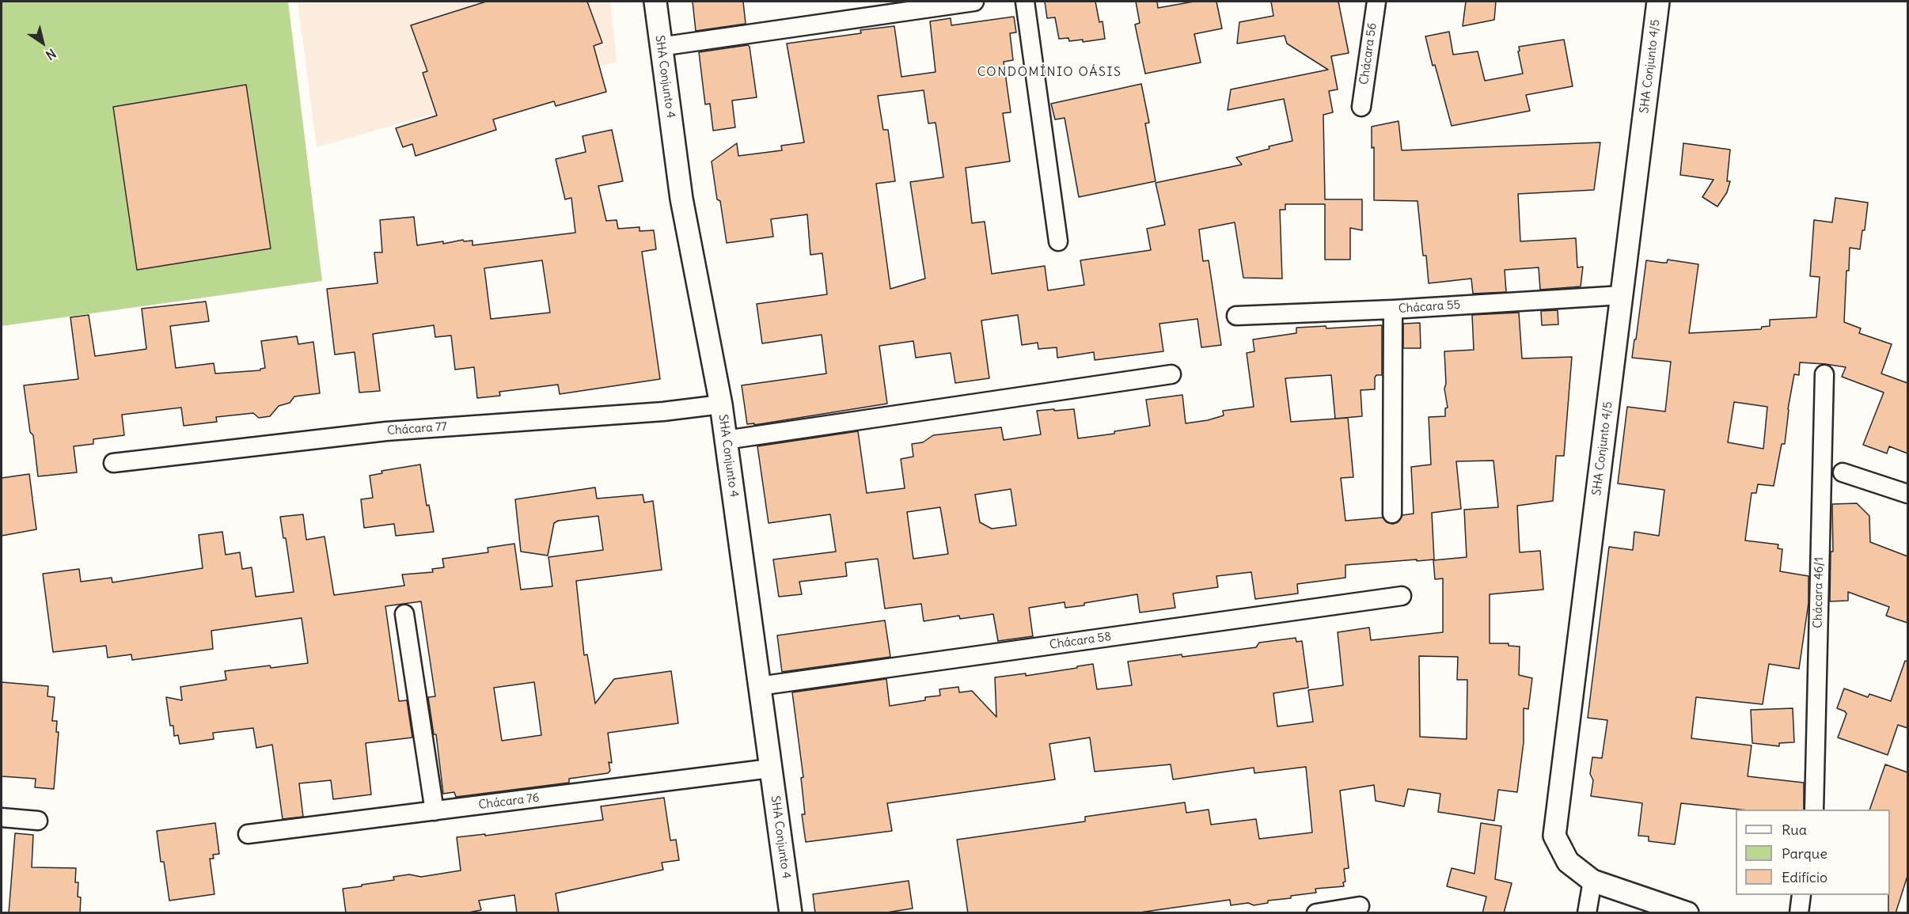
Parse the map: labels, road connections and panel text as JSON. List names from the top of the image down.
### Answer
{
  "streets": {
    "street": [
      "Chácara 56",
      "SHA Conjunto 4/5",
      "SHA Conjunto 4",
      "Chácara 55",
      "Chácara 77",
      "Chácara 46/1",
      "Chácara 58",
      "Chácara 76"
    ]
  },
  "crossings": [
    ["SHA Conjunto 4/5", "Chácara 55"],
    ["SHA Conjunto 4", "Chácara 77"],
    ["SHA Conjunto 4", "Chácara 58"],
    ["SHA Conjunto 4", "Chácara 76"]
  ],
  "districts": ["CONDOMÍNIO OÁSIS"],
  "legend": ["Rua", "Parque", "Edifício"],
  "north": "bottom right"
}
